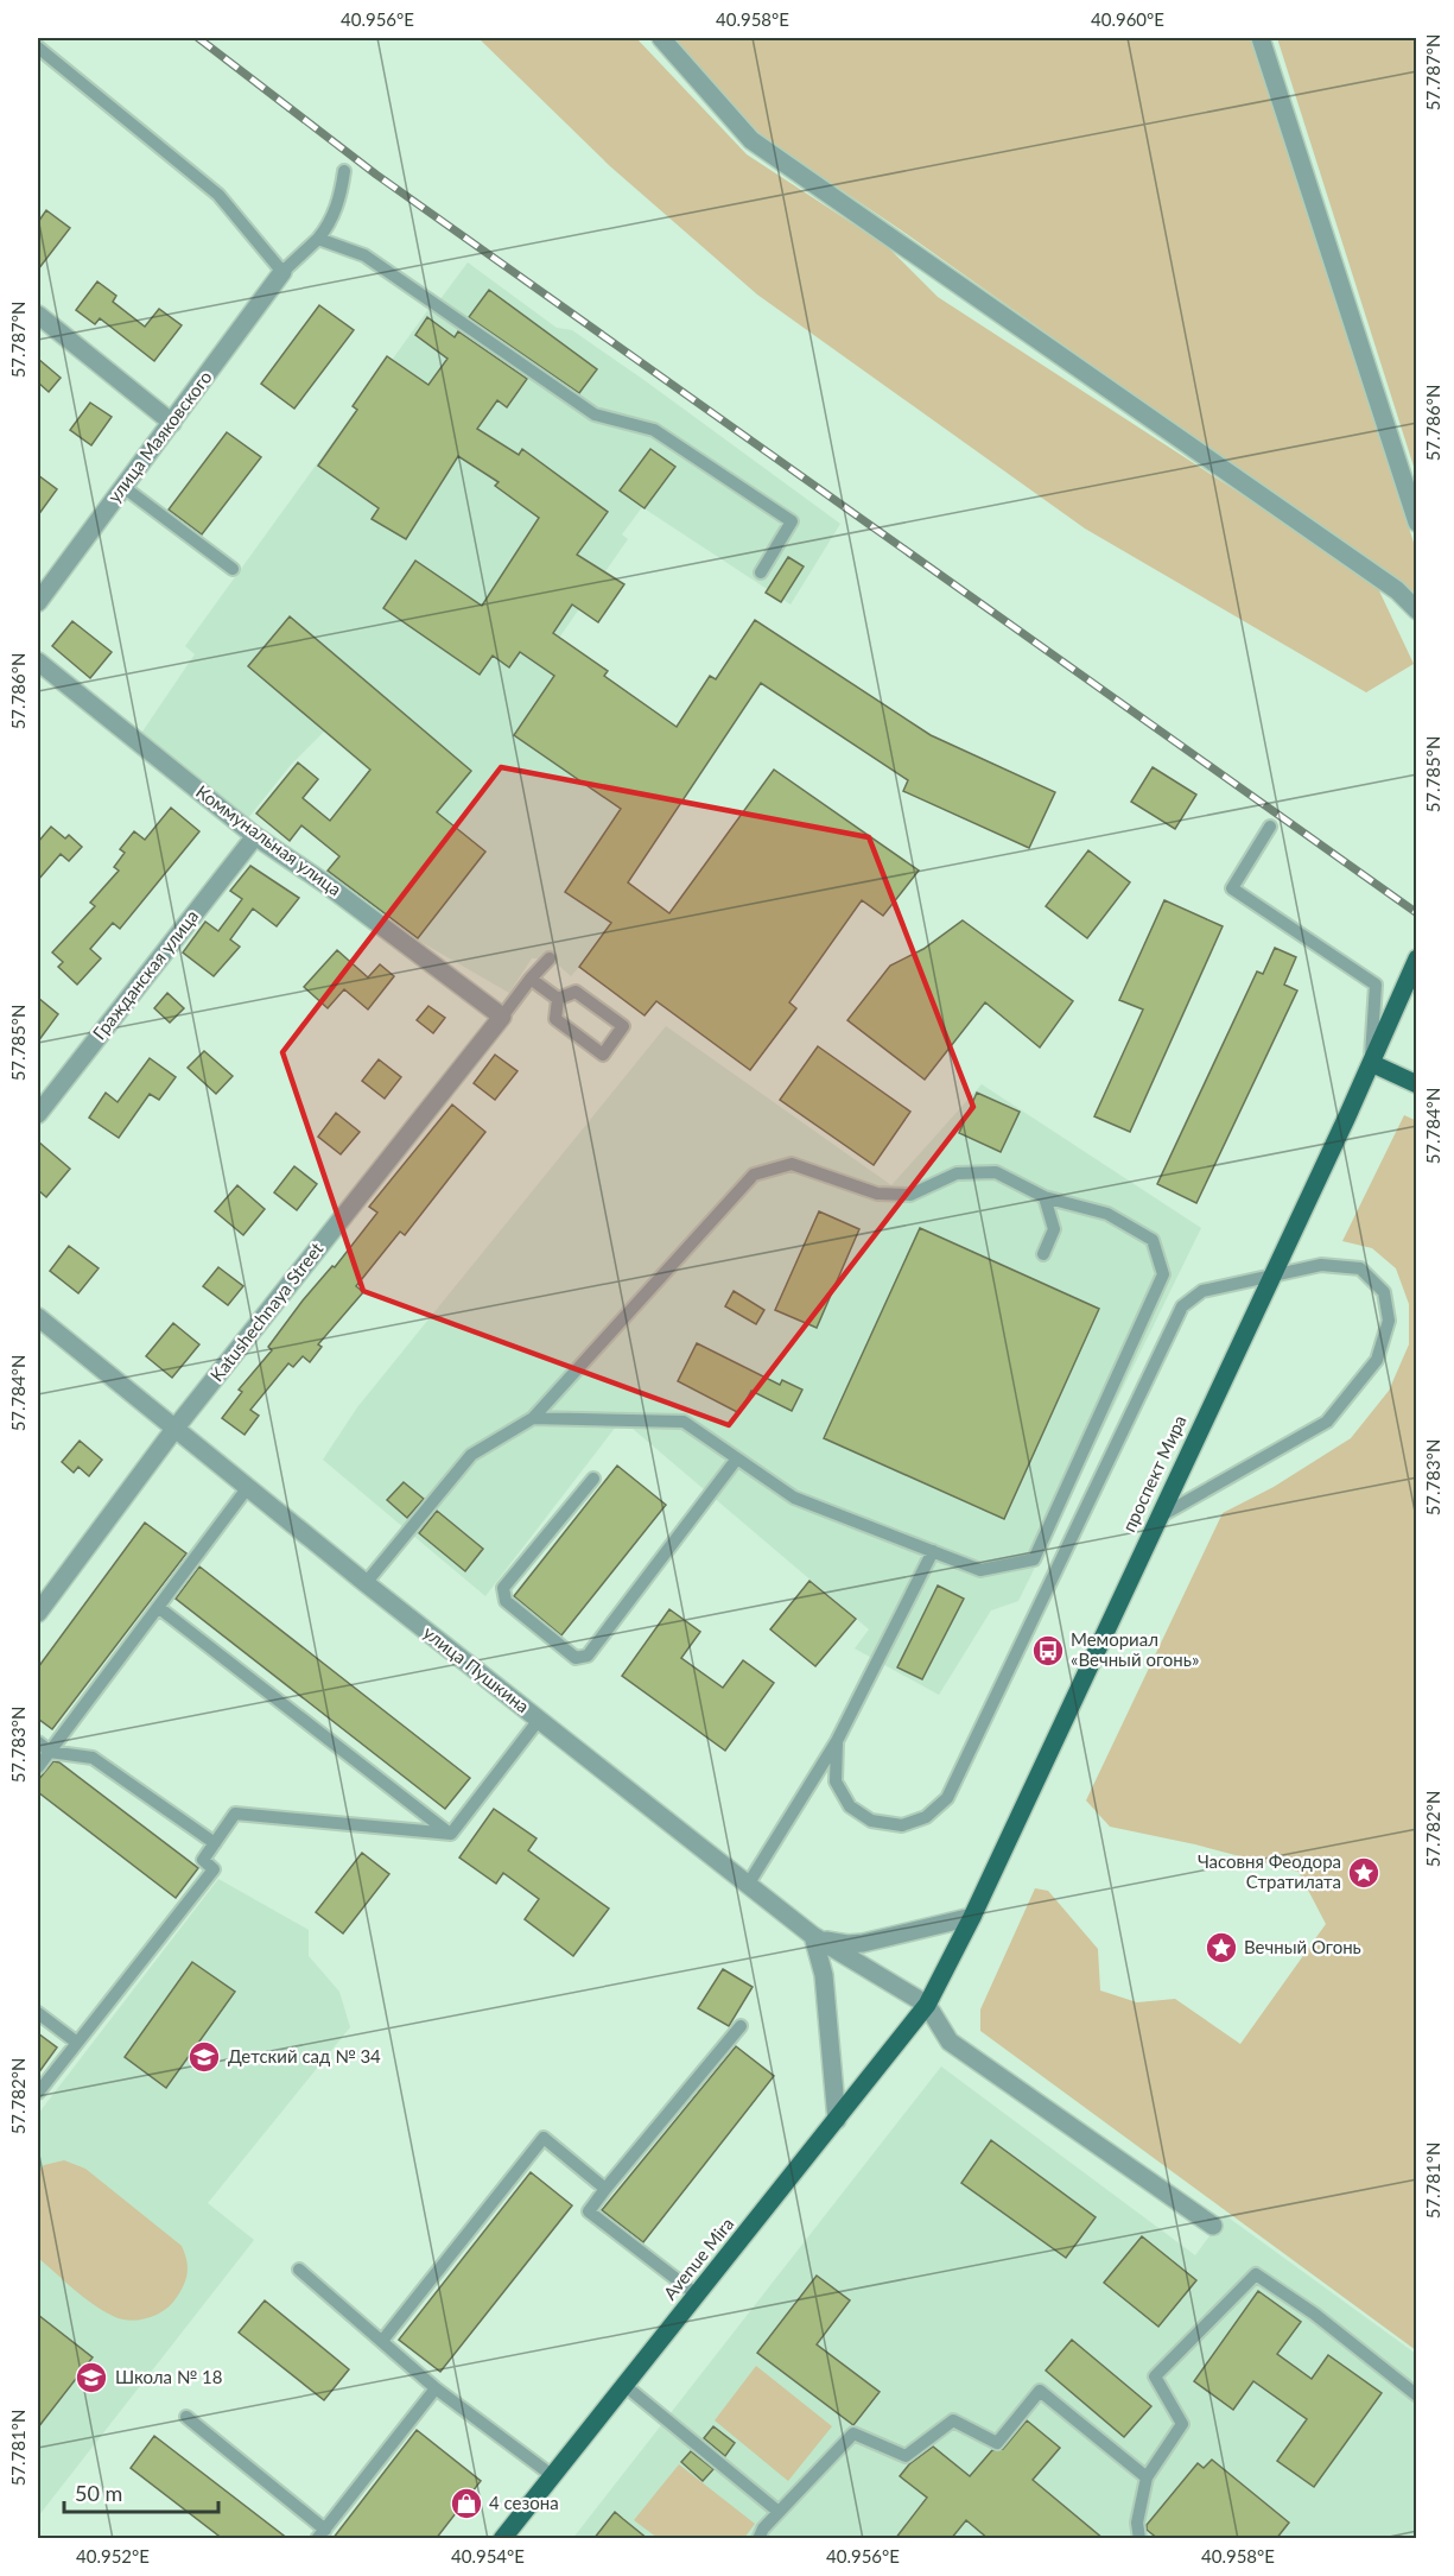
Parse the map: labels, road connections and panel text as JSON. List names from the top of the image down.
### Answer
{
  "streets": {
    "main road": ["проспект Мира", "Avenue Mira"],
    "street": [
      "улица Маяковского",
      "Коммунальная улица",
      "Гражданская улица",
      "Katushechnaya Street",
      "улица Пушкина"
    ]
  },
  "crossings": [
    ["Коммунальная улица", "Гражданская улица"],
    ["Коммунальная улица", "Katushechnaya Street"],
    ["Katushechnaya Street", "улица Пушкина"],
    ["проспект Мира", "улица Пушкина"],
    ["проспект Мира", "Avenue Mira"],
    ["улица Пушкина", "Avenue Mira"]
  ],
  "places": {
    "bus stop": ["Мемориал «Вечный огонь»"],
    "place": ["Часовня Феодора Стратилата", "Вечный Огонь"],
    "school or university": ["Детский сад № 34", "Школа № 18"],
    "shop": ["4 сезона"]
  },
  "scale_bar": "50 m",
  "coordinates": [
    "40.956°E",
    "40.958°E",
    "40.960°E",
    "57.787°N",
    "57.786°N",
    "57.785°N",
    "57.784°N",
    "57.783°N",
    "57.782°N",
    "57.781°N",
    "40.952°E",
    "40.954°E"
  ]
}
